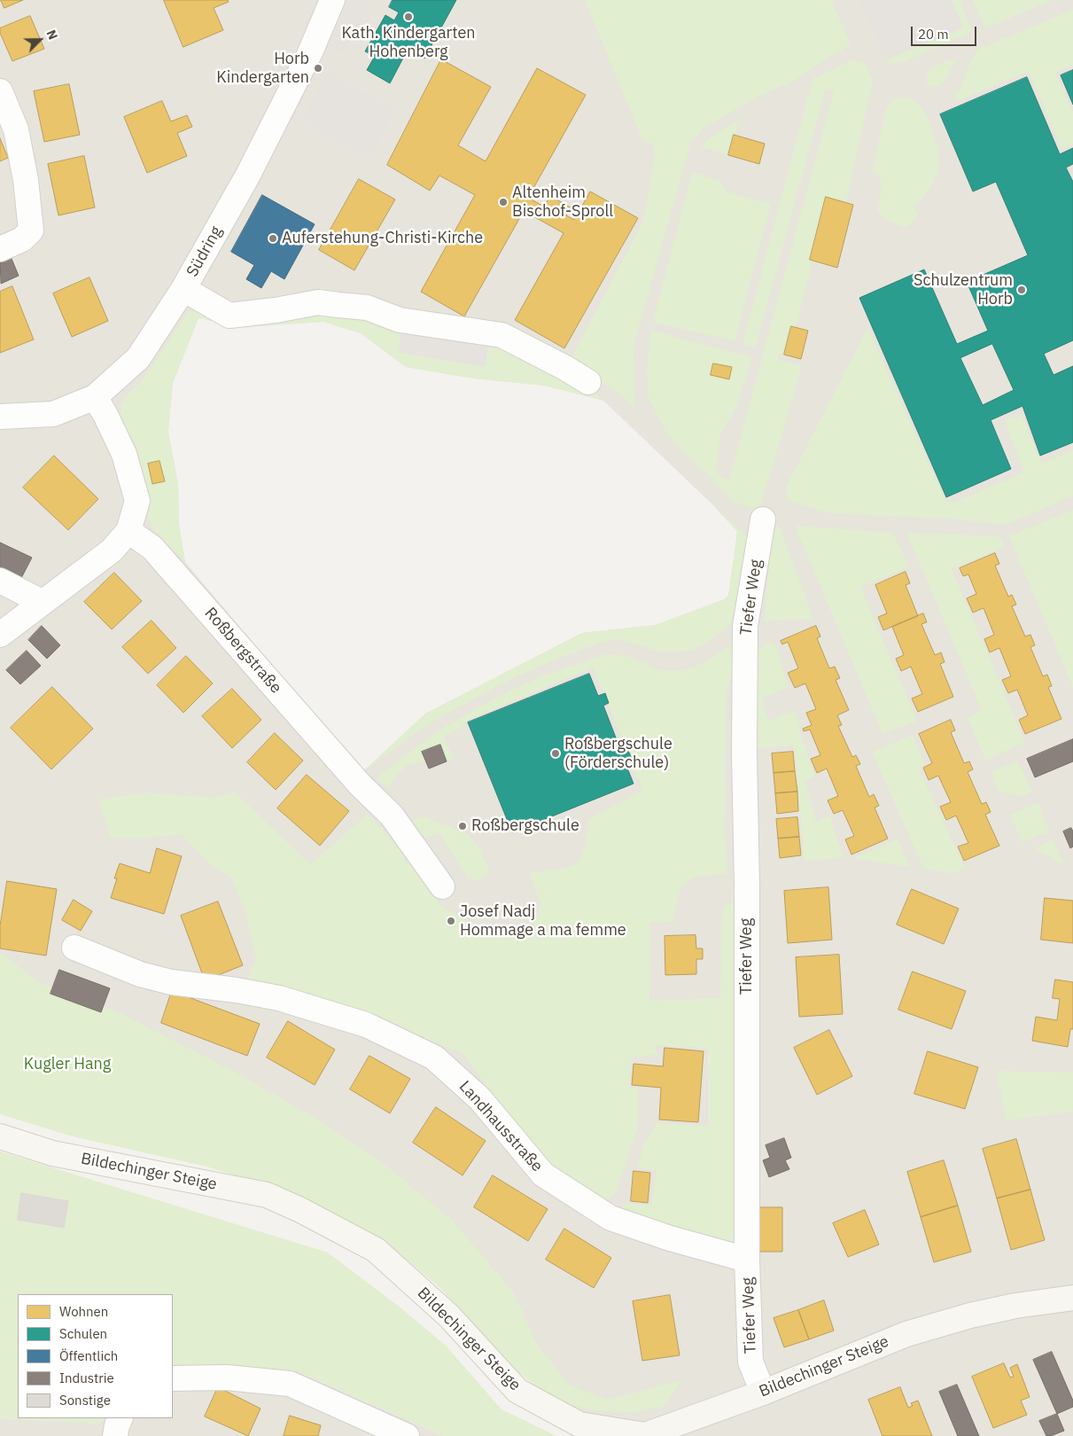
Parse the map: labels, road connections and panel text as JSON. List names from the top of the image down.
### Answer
{
  "streets": {
    "street": [
      "Südring",
      "Tiefer Weg",
      "Roßbergstraße",
      "Landhausstraße",
      "Bildechinger Steige"
    ]
  },
  "crossings": [
    ["Tiefer Weg", "Landhausstraße"],
    ["Tiefer Weg", "Bildechinger Steige"]
  ],
  "parks": ["Kugler Hang"],
  "places": [
    "Kath. Kindergarten Hohenberg",
    "Horb Kindergarten",
    "Altenheim Bischof-Sproll",
    "Auferstehung-Christi-Kirche",
    "Schulzentrum Horb",
    "Roßbergschule (Förderschule)",
    "Roßbergschule",
    "Josef Nadj Hommage a ma femme"
  ],
  "legend": [
    "Wohnen",
    "Schulen",
    "Öffentlich",
    "Industrie",
    "Sonstige"
  ],
  "scale_bar": "20 m",
  "north": "top right"
}
